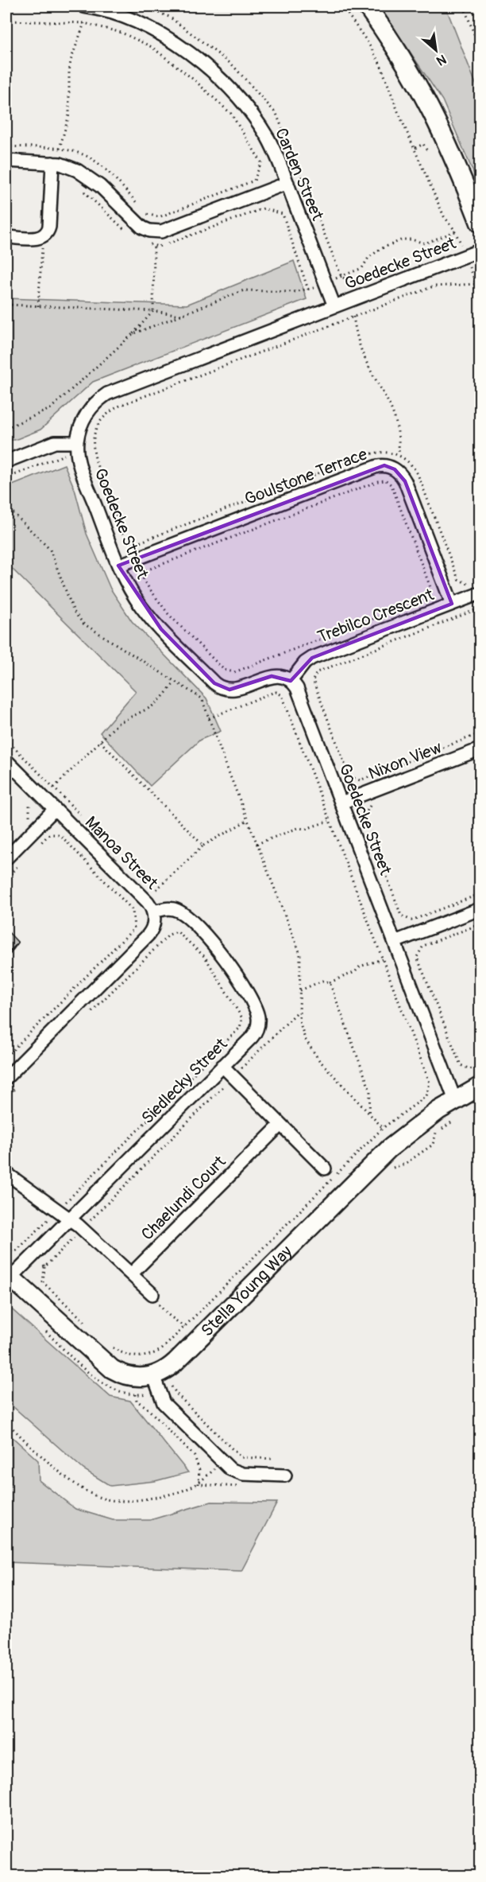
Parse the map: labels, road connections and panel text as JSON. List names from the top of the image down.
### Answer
{
  "streets": {
    "street": [
      "Carden Street",
      "Goedecke Street",
      "Goulstone Terrace",
      "Trebilco Crescent",
      "Nixon View",
      "Manoa Street",
      "Siedlecky Street",
      "Chaelundi Court",
      "Stella Young Way"
    ]
  },
  "crossings": [
    ["Carden Street", "Goedecke Street"],
    ["Goedecke Street", "Goulstone Terrace"],
    ["Goedecke Street", "Trebilco Crescent"],
    ["Goedecke Street", "Nixon View"],
    ["Goedecke Street", "Stella Young Way"],
    ["Goulstone Terrace", "Trebilco Crescent"],
    ["Manoa Street", "Siedlecky Street"],
    ["Siedlecky Street", "Stella Young Way"]
  ],
  "north": "bottom right"
}
